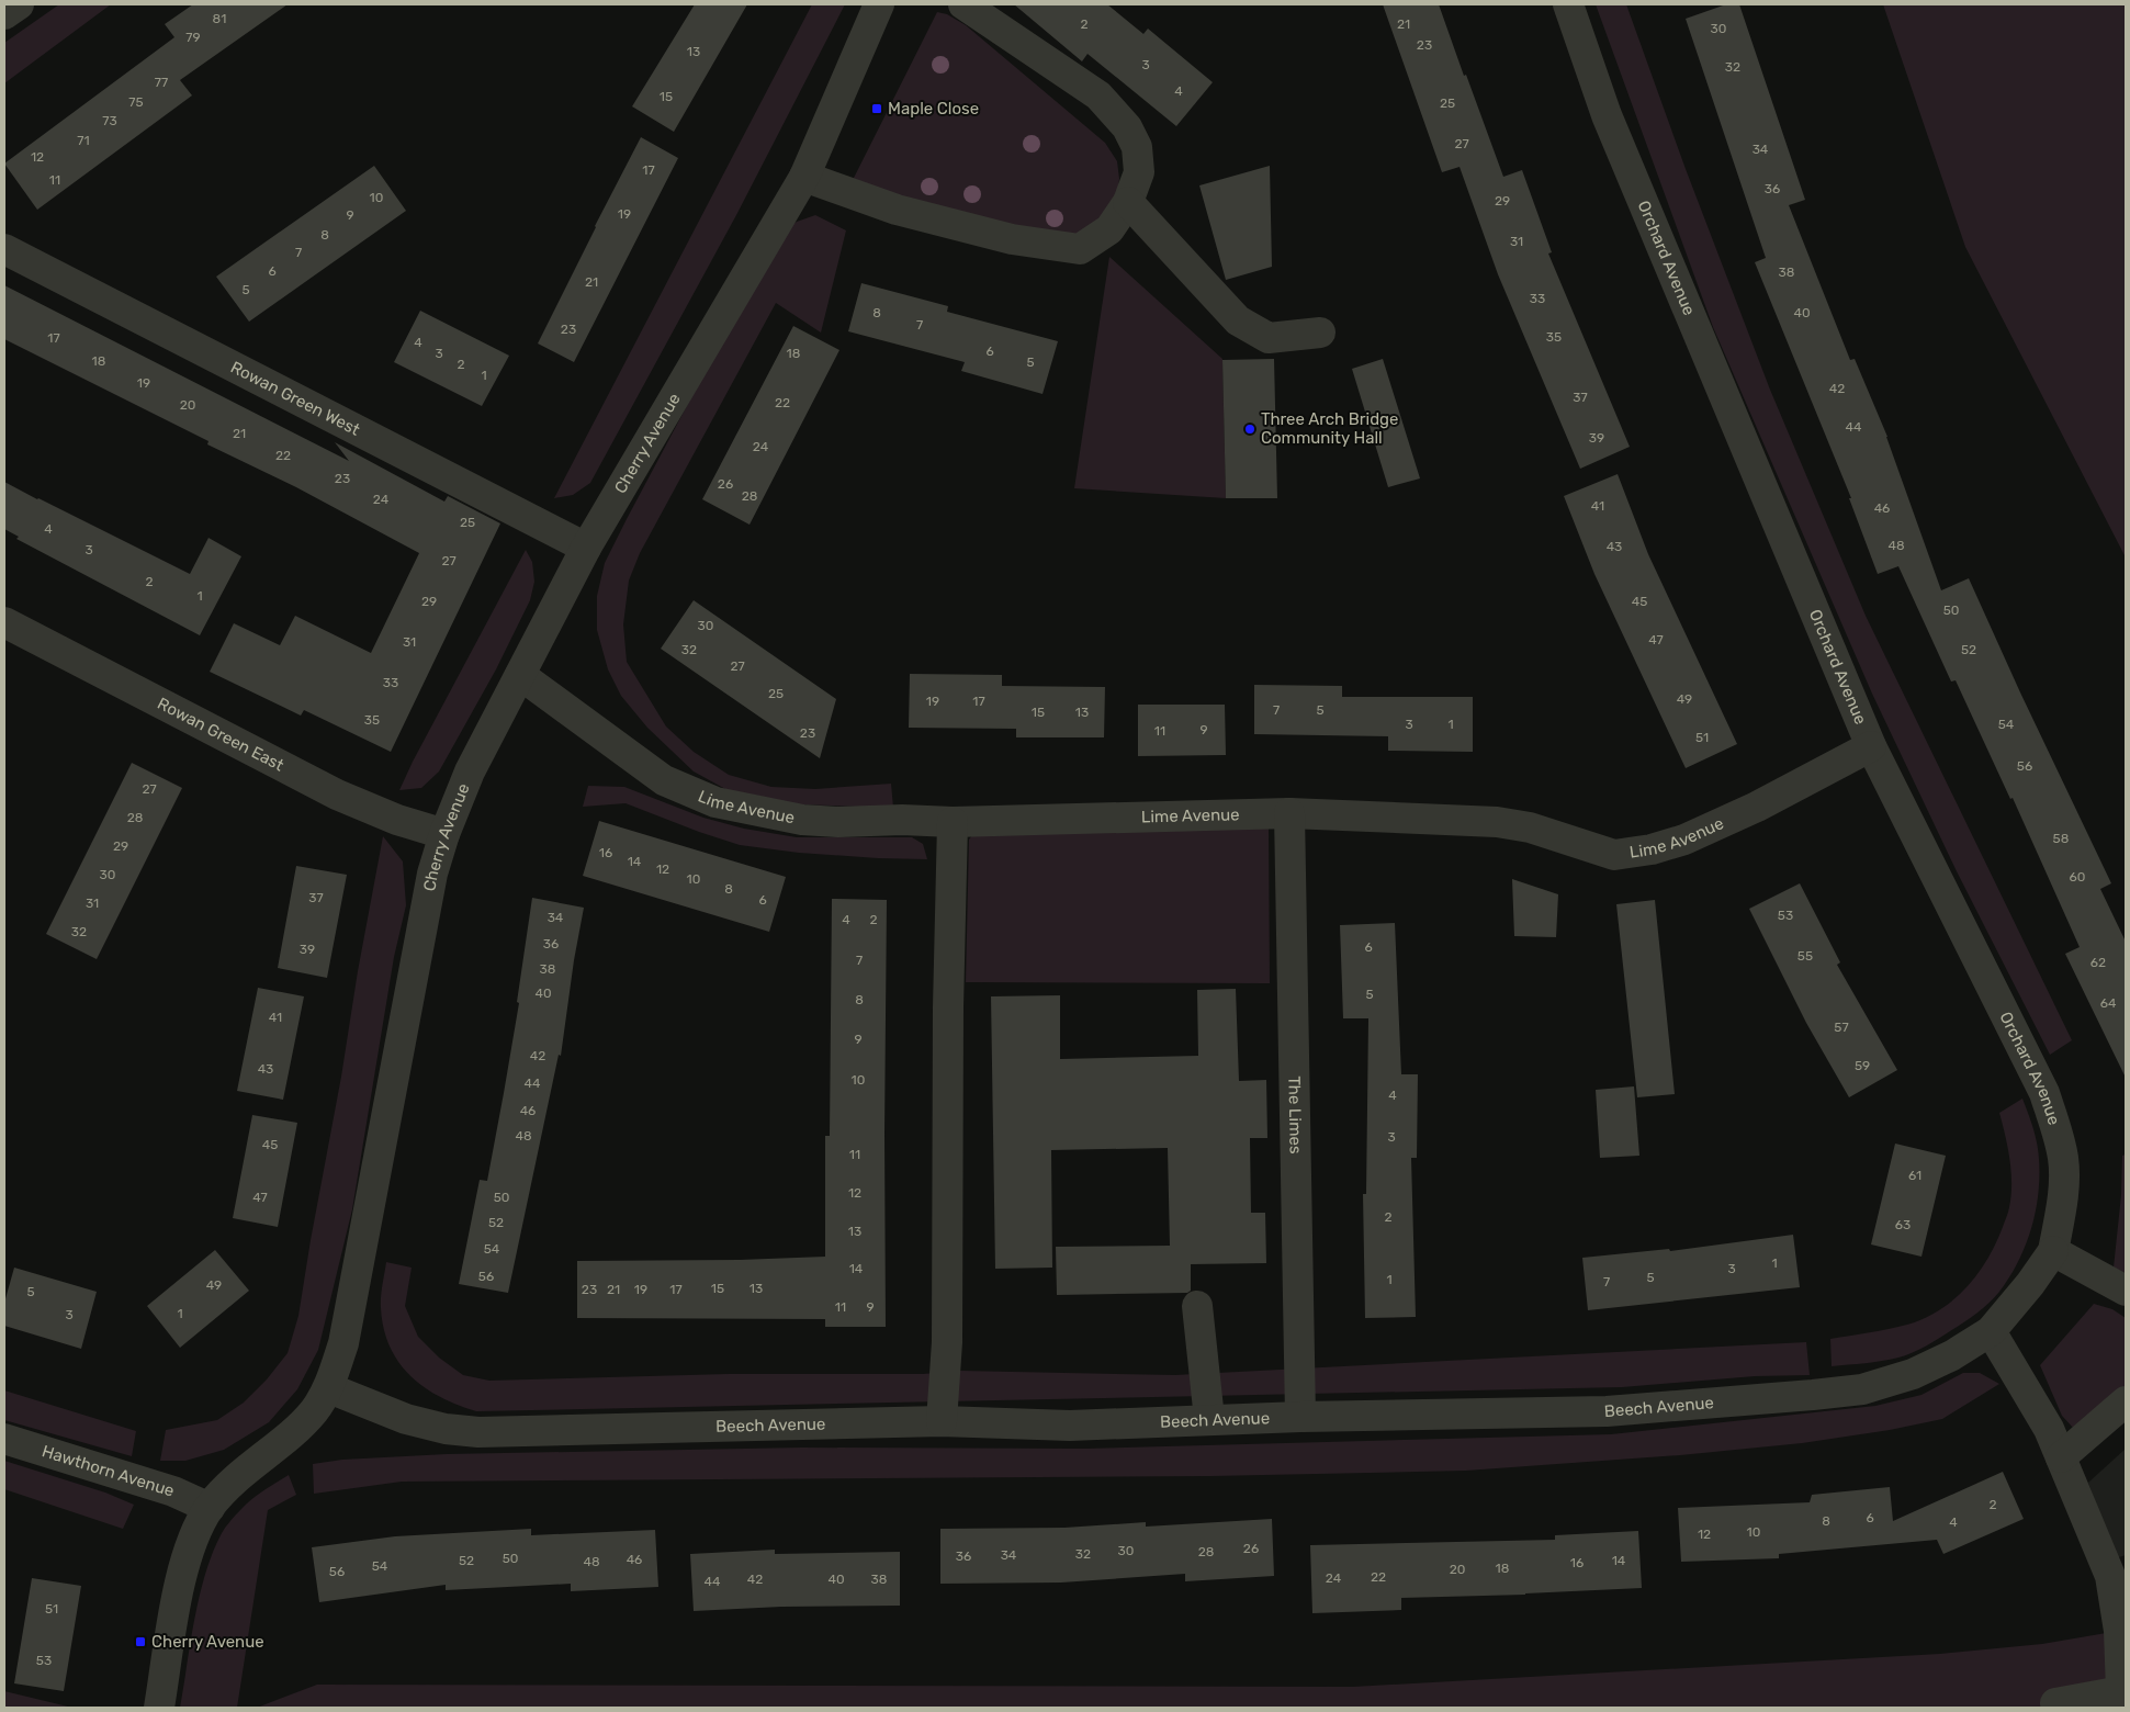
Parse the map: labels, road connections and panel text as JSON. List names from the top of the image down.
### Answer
{
  "streets": {
    "street": [
      "Orchard Avenue",
      "Rowan Green West",
      "Cherry Avenue",
      "Rowan Green East",
      "Lime Avenue",
      "The Limes",
      "Beech Avenue",
      "Hawthorn Avenue"
    ]
  },
  "crossings": [
    ["Orchard Avenue", "Lime Avenue"],
    ["Orchard Avenue", "Beech Avenue"],
    ["Rowan Green West", "Cherry Avenue"],
    ["Cherry Avenue", "Rowan Green East"],
    ["Cherry Avenue", "Lime Avenue"],
    ["Cherry Avenue", "Beech Avenue"],
    ["Cherry Avenue", "Hawthorn Avenue"],
    ["Lime Avenue", "The Limes"],
    ["The Limes", "Beech Avenue"]
  ],
  "places": {
    "transit": ["Maple Close", "Cherry Avenue"],
    "other": ["Three Arch Bridge Community Hall"]
  },
  "house_numbers": [
    "81",
    "2",
    "21",
    "30",
    "79",
    "23",
    "13",
    "3",
    "32",
    "77",
    "4",
    "15",
    "75",
    "25",
    "73",
    "71",
    "27",
    "34",
    "12",
    "17",
    "11",
    "36",
    "10",
    "29",
    "19",
    "9",
    "8",
    "31",
    "7",
    "6",
    "38",
    "21",
    "5",
    "33",
    "8",
    "40",
    "7",
    "23",
    "35",
    "17",
    "4",
    "6",
    "3",
    "18",
    "18",
    "5",
    "2",
    "1",
    "19",
    "42",
    "37",
    "22",
    "20",
    "44",
    "21",
    "39",
    "24",
    "22",
    "23",
    "26",
    "28",
    "24",
    "41",
    "46",
    "25",
    "4",
    "48",
    "43",
    "3",
    "27",
    "2",
    "1",
    "29",
    "45",
    "50",
    "30",
    "47",
    "31",
    "32",
    "52",
    "27",
    "33",
    "25",
    "49",
    "19",
    "17",
    "7",
    "5",
    "15",
    "13",
    "35",
    "3",
    "1",
    "54",
    "9",
    "11",
    "23",
    "51",
    "56",
    "27",
    "28",
    "58",
    "29",
    "16",
    "14",
    "12",
    "30",
    "60",
    "10",
    "8",
    "37",
    "6",
    "31",
    "53",
    "34",
    "4",
    "2",
    "32",
    "36",
    "6",
    "39",
    "55",
    "7",
    "62",
    "38",
    "40",
    "5",
    "8",
    "64",
    "41",
    "57",
    "9",
    "42",
    "59",
    "43",
    "10",
    "44",
    "4",
    "46",
    "48",
    "3",
    "45",
    "11",
    "61",
    "12",
    "47",
    "50",
    "2",
    "52",
    "63",
    "13",
    "54",
    "1",
    "14",
    "3",
    "56",
    "5",
    "1",
    "7",
    "49",
    "15",
    "13",
    "23",
    "21",
    "19",
    "17",
    "5",
    "11",
    "9",
    "1",
    "3",
    "2",
    "6",
    "8",
    "4",
    "10",
    "12",
    "26",
    "30",
    "28",
    "32",
    "34",
    "36",
    "50",
    "46",
    "52",
    "14",
    "48",
    "16",
    "54",
    "18",
    "20",
    "56",
    "22",
    "24",
    "42",
    "40",
    "38",
    "44",
    "51",
    "53"
  ]
}
